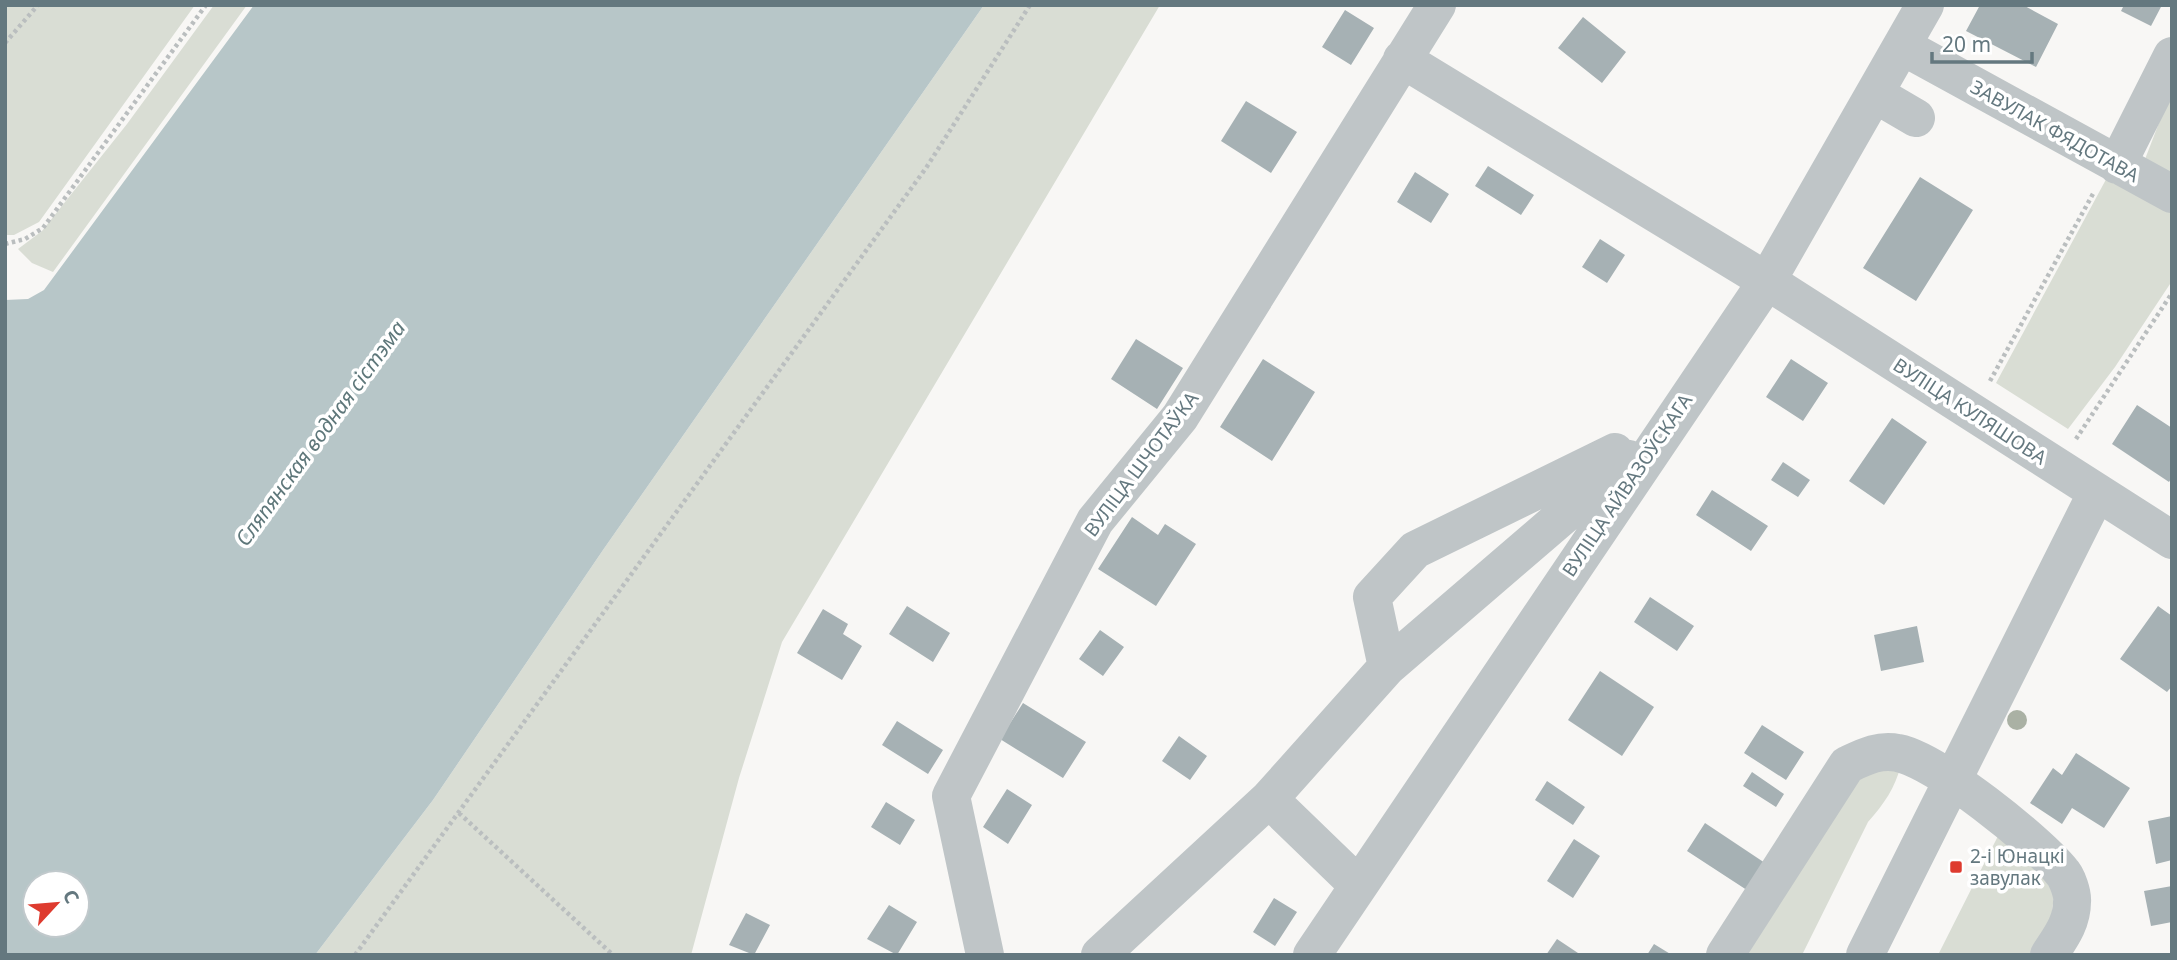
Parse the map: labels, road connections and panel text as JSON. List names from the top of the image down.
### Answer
{
  "streets": {
    "street": [
      "ЗАВУЛАК ФЯДОТАВА",
      "ВУЛІЦА КУЛЯШОВА",
      "ВУЛІЦА ШЧОТАЎКА",
      "ВУЛІЦА АЙВАЗОЎСКАГА"
    ]
  },
  "crossings": [
    ["ЗАВУЛАК ФЯДОТАВА", "ВУЛІЦА АЙВАЗОЎСКАГА"],
    ["ВУЛІЦА КУЛЯШОВА", "ВУЛІЦА ШЧОТАЎКА"],
    ["ВУЛІЦА КУЛЯШОВА", "ВУЛІЦА АЙВАЗОЎСКАГА"]
  ],
  "water": ["Сляпянская водная сістэма"],
  "places": {
    "transit": ["2-і Юнацкі завулак"]
  },
  "scale_bar": "20 m",
  "north": "top right"
}
